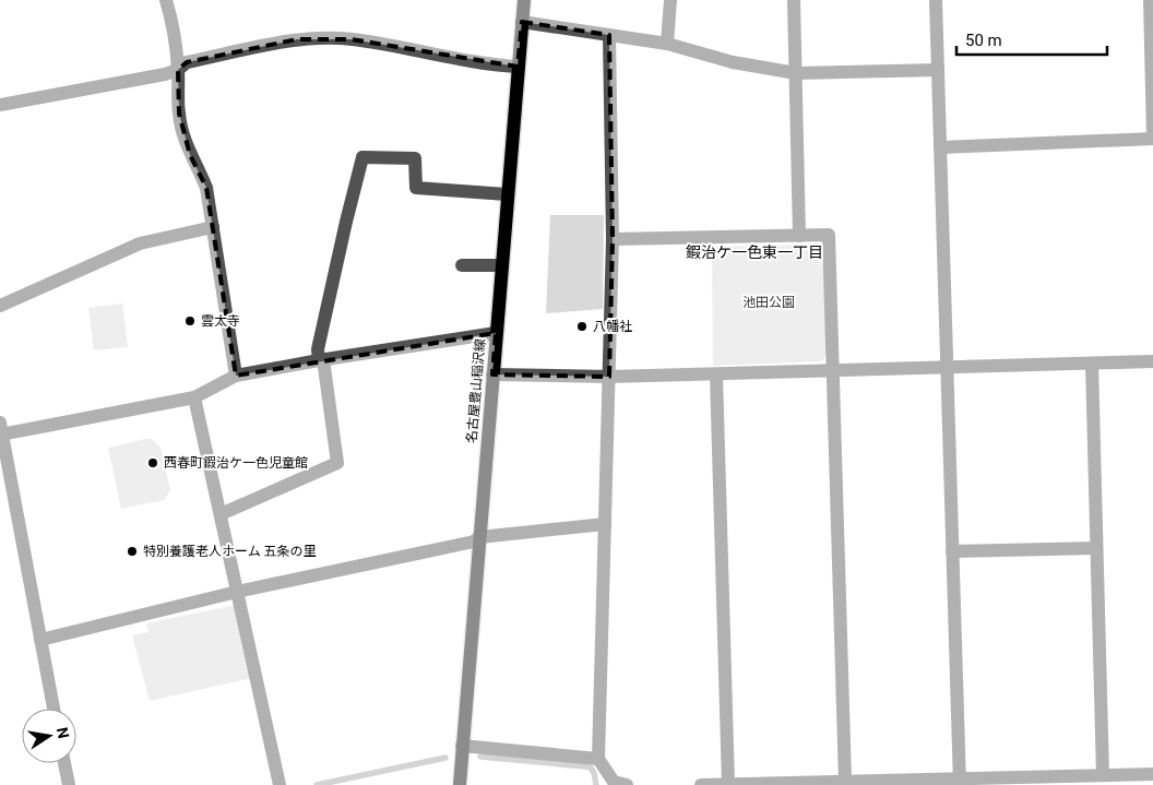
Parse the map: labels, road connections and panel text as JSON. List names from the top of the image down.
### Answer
{
  "streets": {
    "main road": ["名古屋豊山稲沢線"]
  },
  "districts": ["鍜治ケ一色東一丁目"],
  "parks": ["池田公園"],
  "places": [
    "雲太寺",
    "八幡社",
    "西春町鍜治ケ一色児童館",
    "特別養護老人ホーム 五条の里"
  ],
  "scale_bar": "50 m",
  "north": "right"
}
